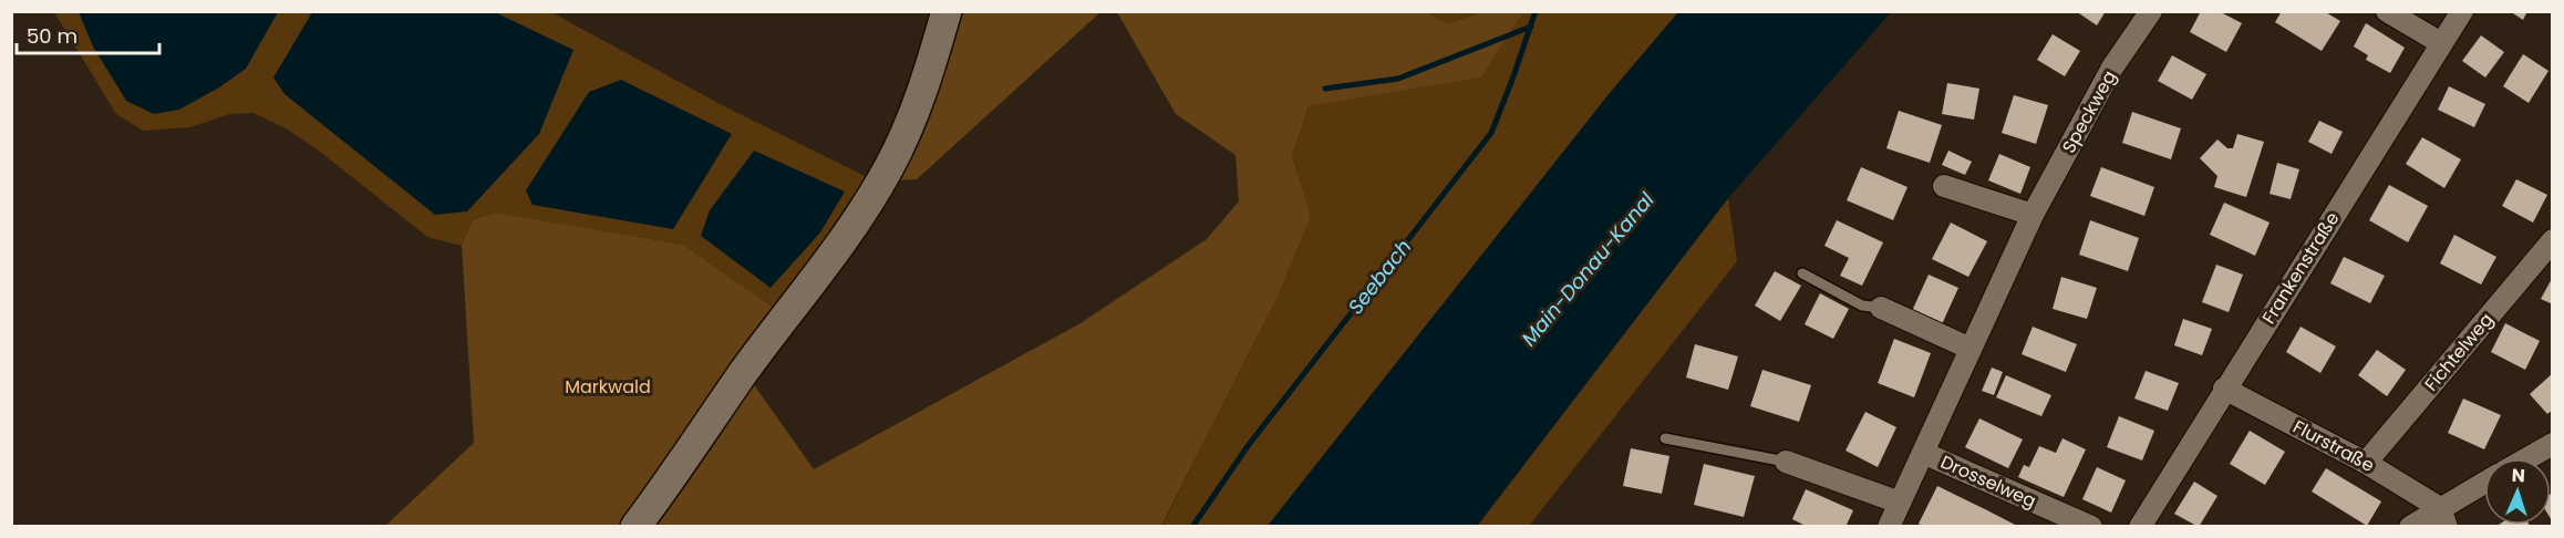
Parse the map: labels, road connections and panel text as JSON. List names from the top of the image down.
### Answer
{
  "streets": {
    "street": [
      "Speckweg",
      "Frankenstraße",
      "Fichtelweg",
      "Flurstraße",
      "Drosselweg"
    ]
  },
  "crossings": [
    ["Speckweg", "Drosselweg"],
    ["Frankenstraße", "Flurstraße"],
    ["Fichtelweg", "Flurstraße"]
  ],
  "water": ["Main-Donau-Kanal", "Seebach"],
  "parks": ["Markwald"],
  "scale_bar": "50 m",
  "north": "top"
}
